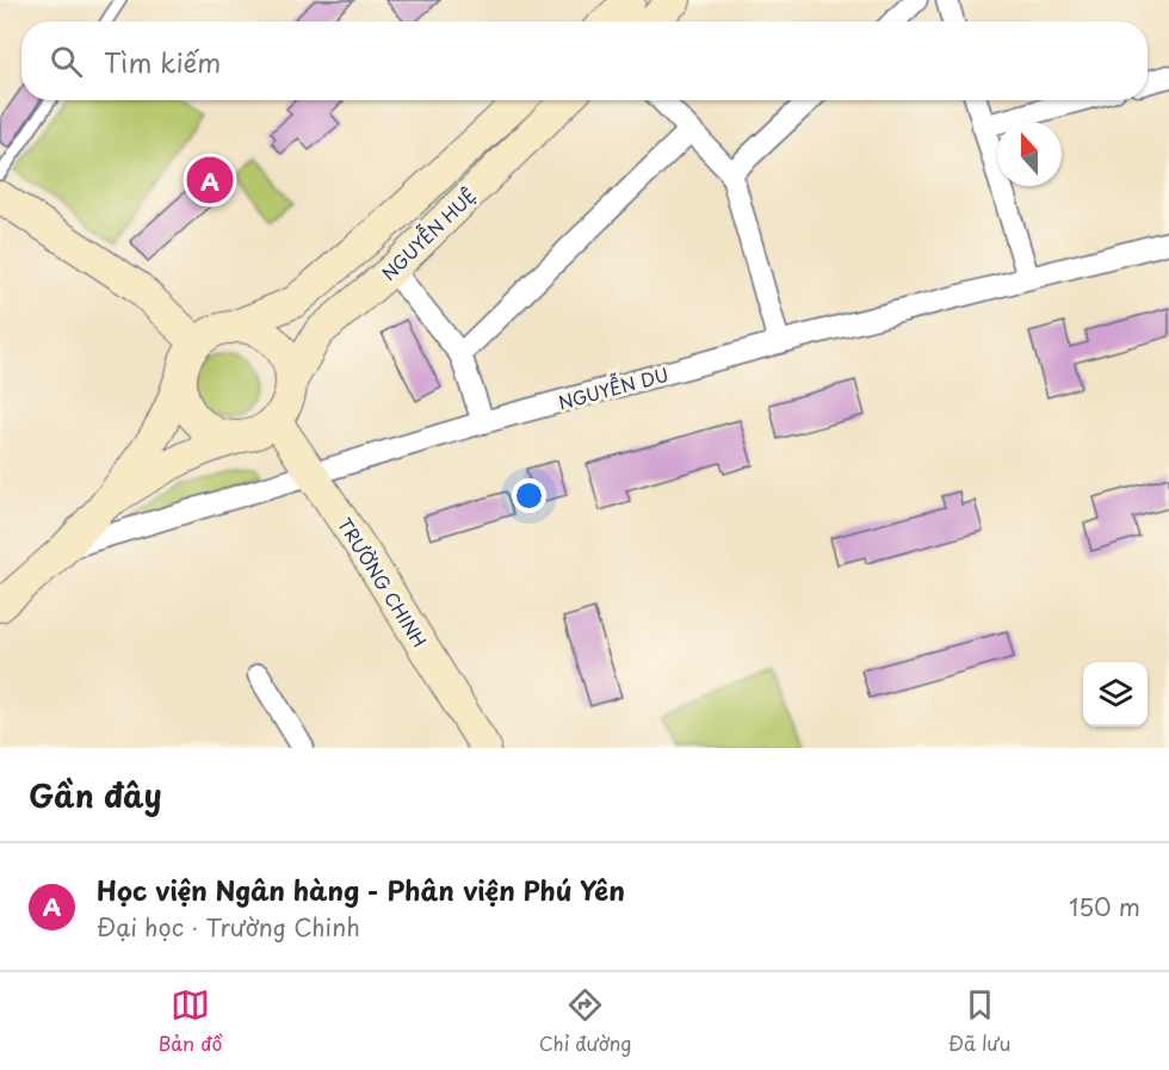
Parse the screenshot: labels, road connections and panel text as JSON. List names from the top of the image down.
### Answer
{
  "streets": {
    "main road": ["NGUYỄN HUỆ", "TRƯỜNG CHINH"],
    "street": ["NGUYỄN DU"]
  },
  "crossings": [
    ["NGUYỄN HUỆ", "TRƯỜNG CHINH"],
    ["NGUYỄN DU", "TRƯỜNG CHINH"]
  ],
  "north": "top",
  "page": {
    "search": "Tìm kiếm",
    "pins": "A",
    "heading": "Gần đây",
    "list": [
      {
        "mark": "A",
        "name": "Học viện Ngân hàng - Phân viện Phú Yên",
        "note": "Đại học · Trường Chinh",
        "value": "150 m"
      }
    ],
    "nav": ["Bản đồ", "Chỉ đường", "Đã lưu"]
  }
}
